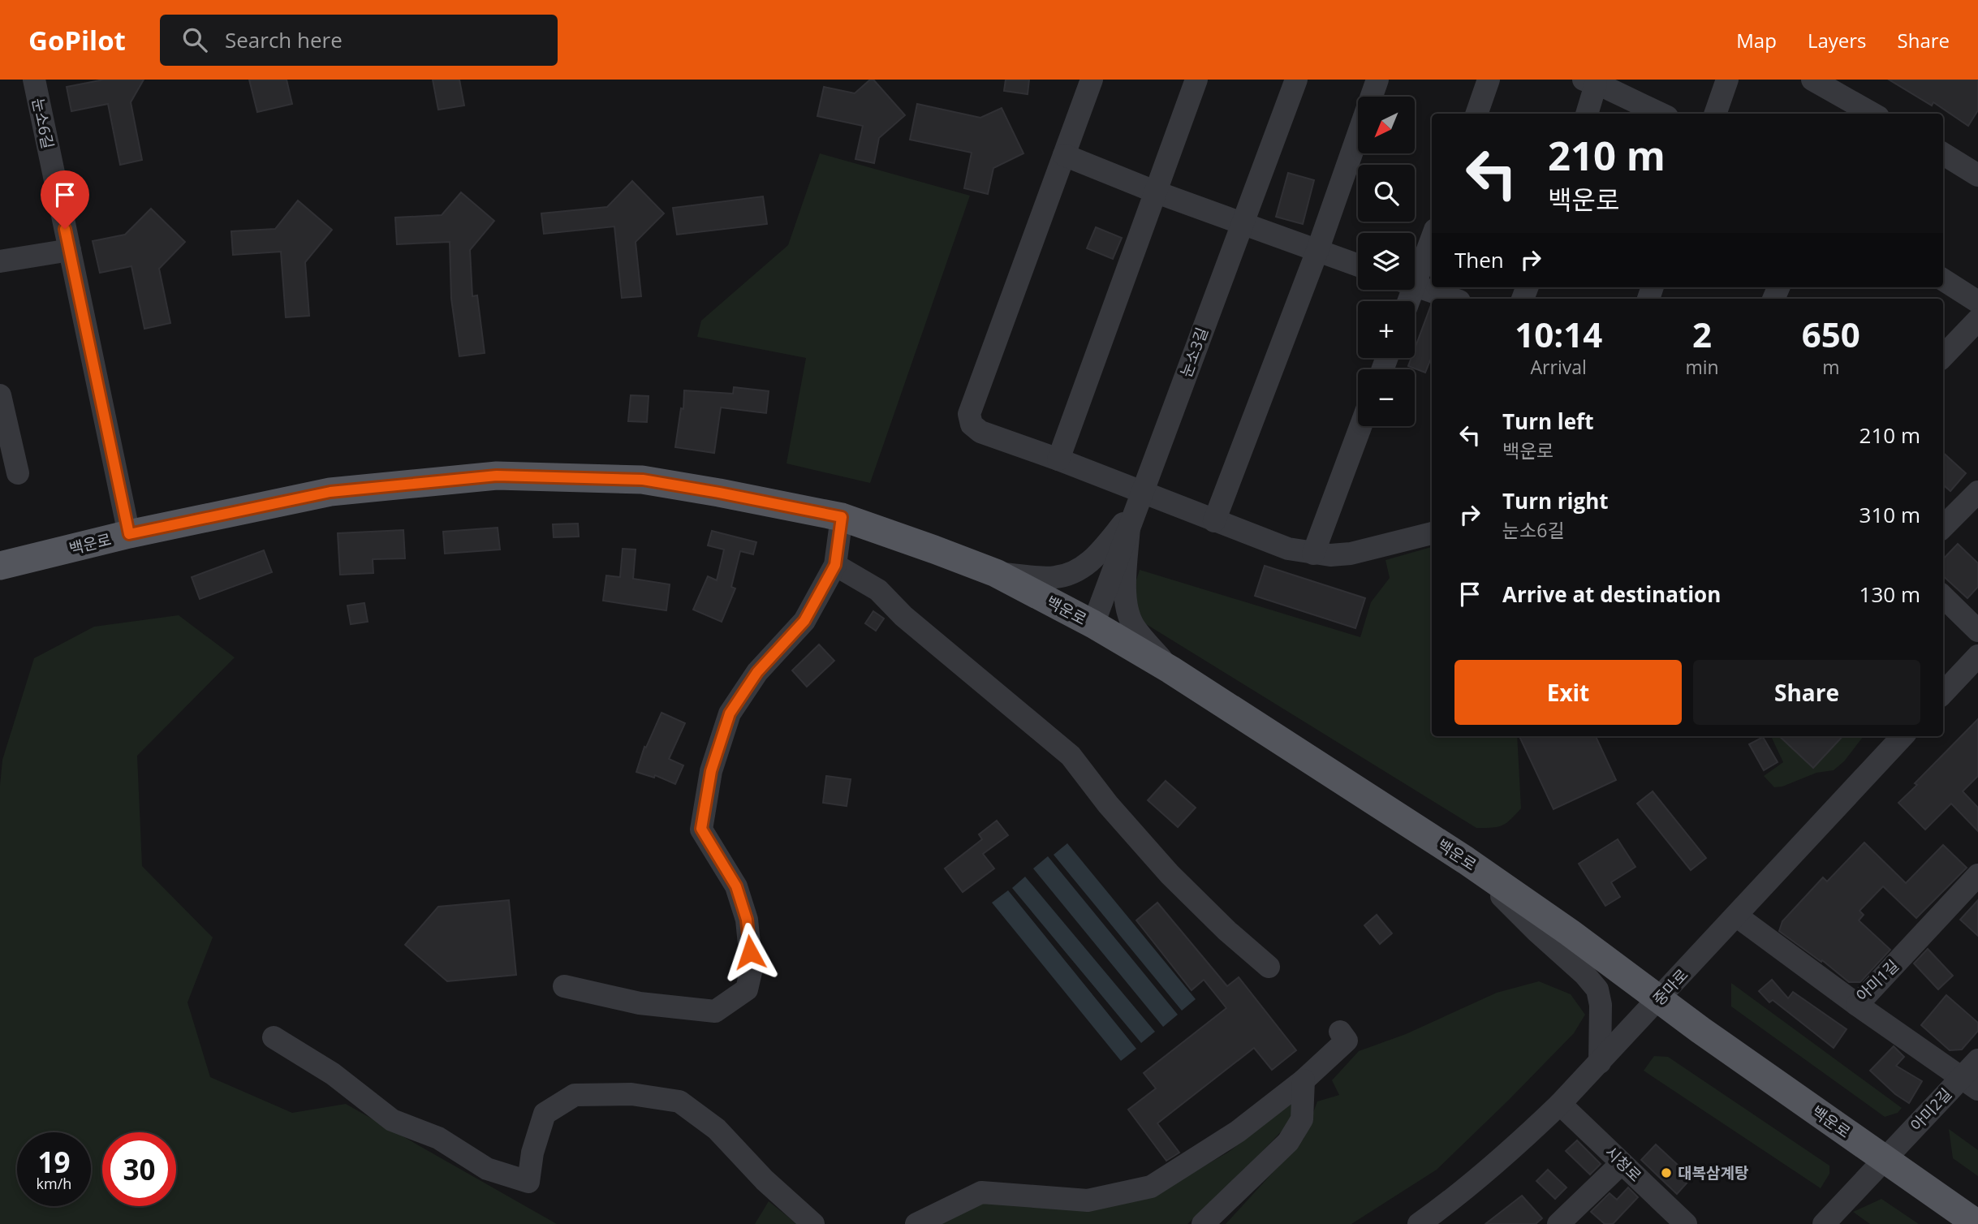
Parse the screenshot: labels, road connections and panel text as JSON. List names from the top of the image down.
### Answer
{
  "streets": {
    "main road": ["백운로"],
    "street": [
      "눈소6길",
      "눈소3길",
      "아미1길",
      "중마로",
      "아미2길",
      "시청로"
    ]
  },
  "crossings": [
    ["눈소6길", "백운로"],
    ["눈소3길", "백운로"],
    ["백운로", "중마로"],
    ["백운로", "아미2길"],
    ["아미1길", "중마로"],
    ["중마로", "시청로"]
  ],
  "places": ["대복삼계탕"],
  "north": "bottom left",
  "page": {
    "header": "GoPilot",
    "search": "Search here",
    "nav": ["Map", "Layers", "Share"],
    "map_buttons": ["+", "−"],
    "turn": ["210 m", "백운로"],
    "then": "Then",
    "eta": [
      "10:14",
      "Arrival",
      "2",
      "min",
      "650",
      "m"
    ],
    "list": [
      {
        "name": "Turn left",
        "note": "백운로",
        "value": "210 m"
      },
      {
        "name": "Turn right",
        "note": "눈소6길",
        "value": "310 m"
      },
      {
        "name": "Arrive at destination",
        "value": "130 m"
      }
    ],
    "buttons": ["Exit", "Share"],
    "speed": "19 km/h",
    "limit": "30"
  }
}
